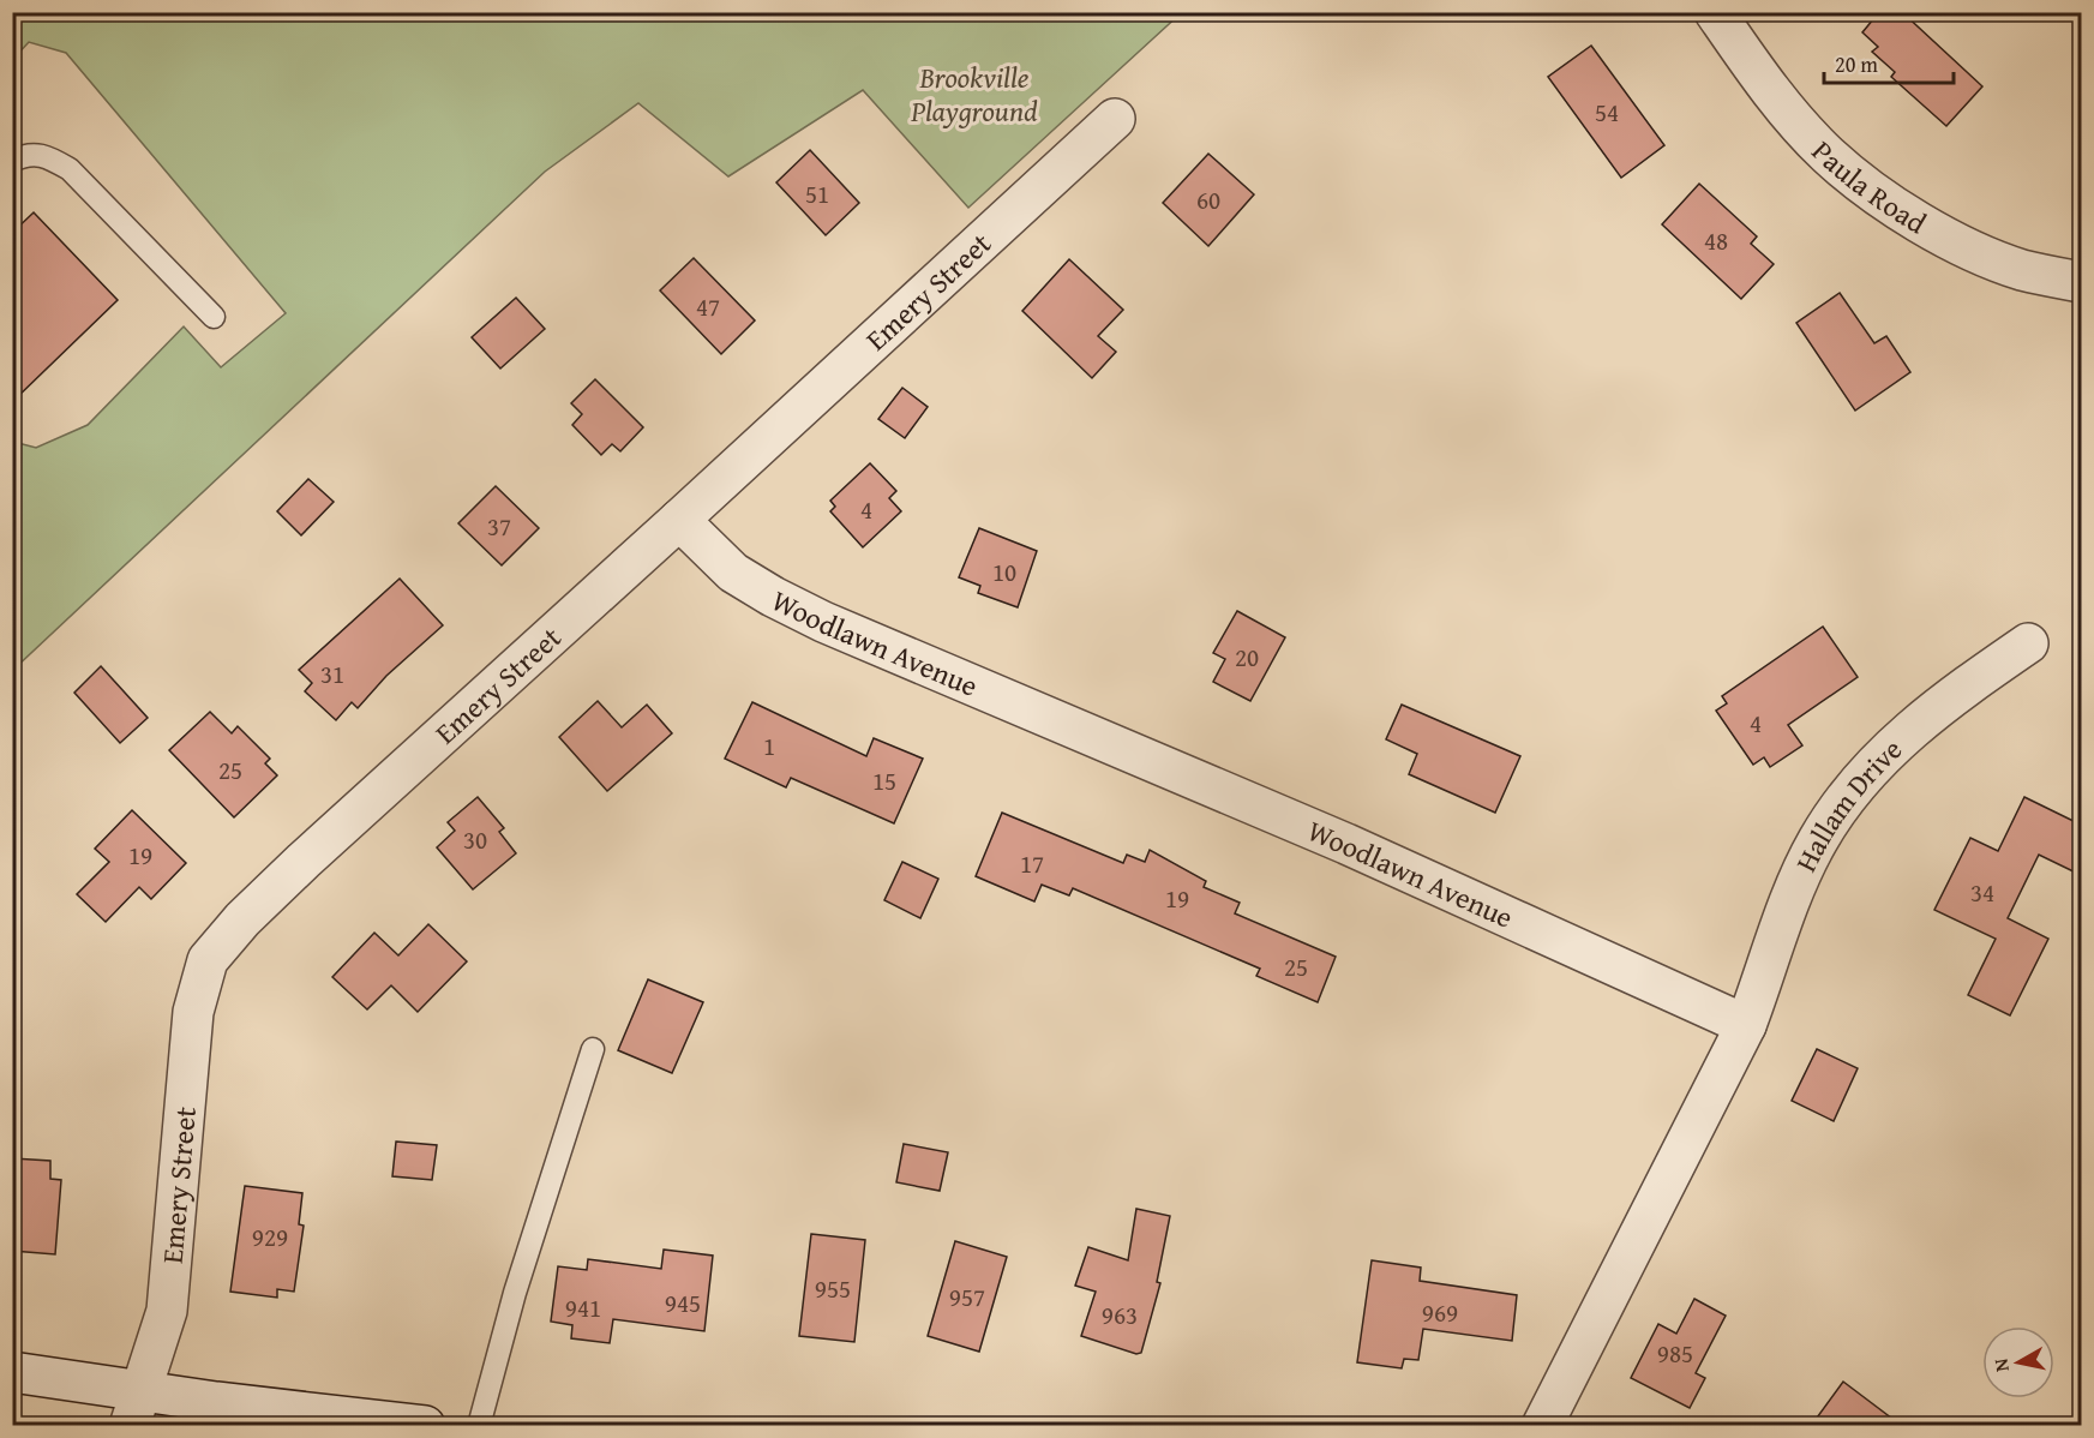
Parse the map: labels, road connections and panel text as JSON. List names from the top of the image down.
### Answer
{
  "streets": {
    "street": [
      "Paula Road",
      "Emery Street",
      "Woodlawn Avenue",
      "Hallam Drive"
    ]
  },
  "crossings": [
    ["Emery Street", "Woodlawn Avenue"],
    ["Woodlawn Avenue", "Hallam Drive"]
  ],
  "parks": ["Brookville Playground"],
  "house_numbers": [
    "54",
    "51",
    "60",
    "48",
    "47",
    "4",
    "37",
    "10",
    "20",
    "31",
    "4",
    "1",
    "25",
    "15",
    "30",
    "19",
    "17",
    "34",
    "19",
    "25",
    "929",
    "955",
    "957",
    "945",
    "941",
    "969",
    "963",
    "985"
  ],
  "scale_bar": "20 m",
  "north": "left"
}
